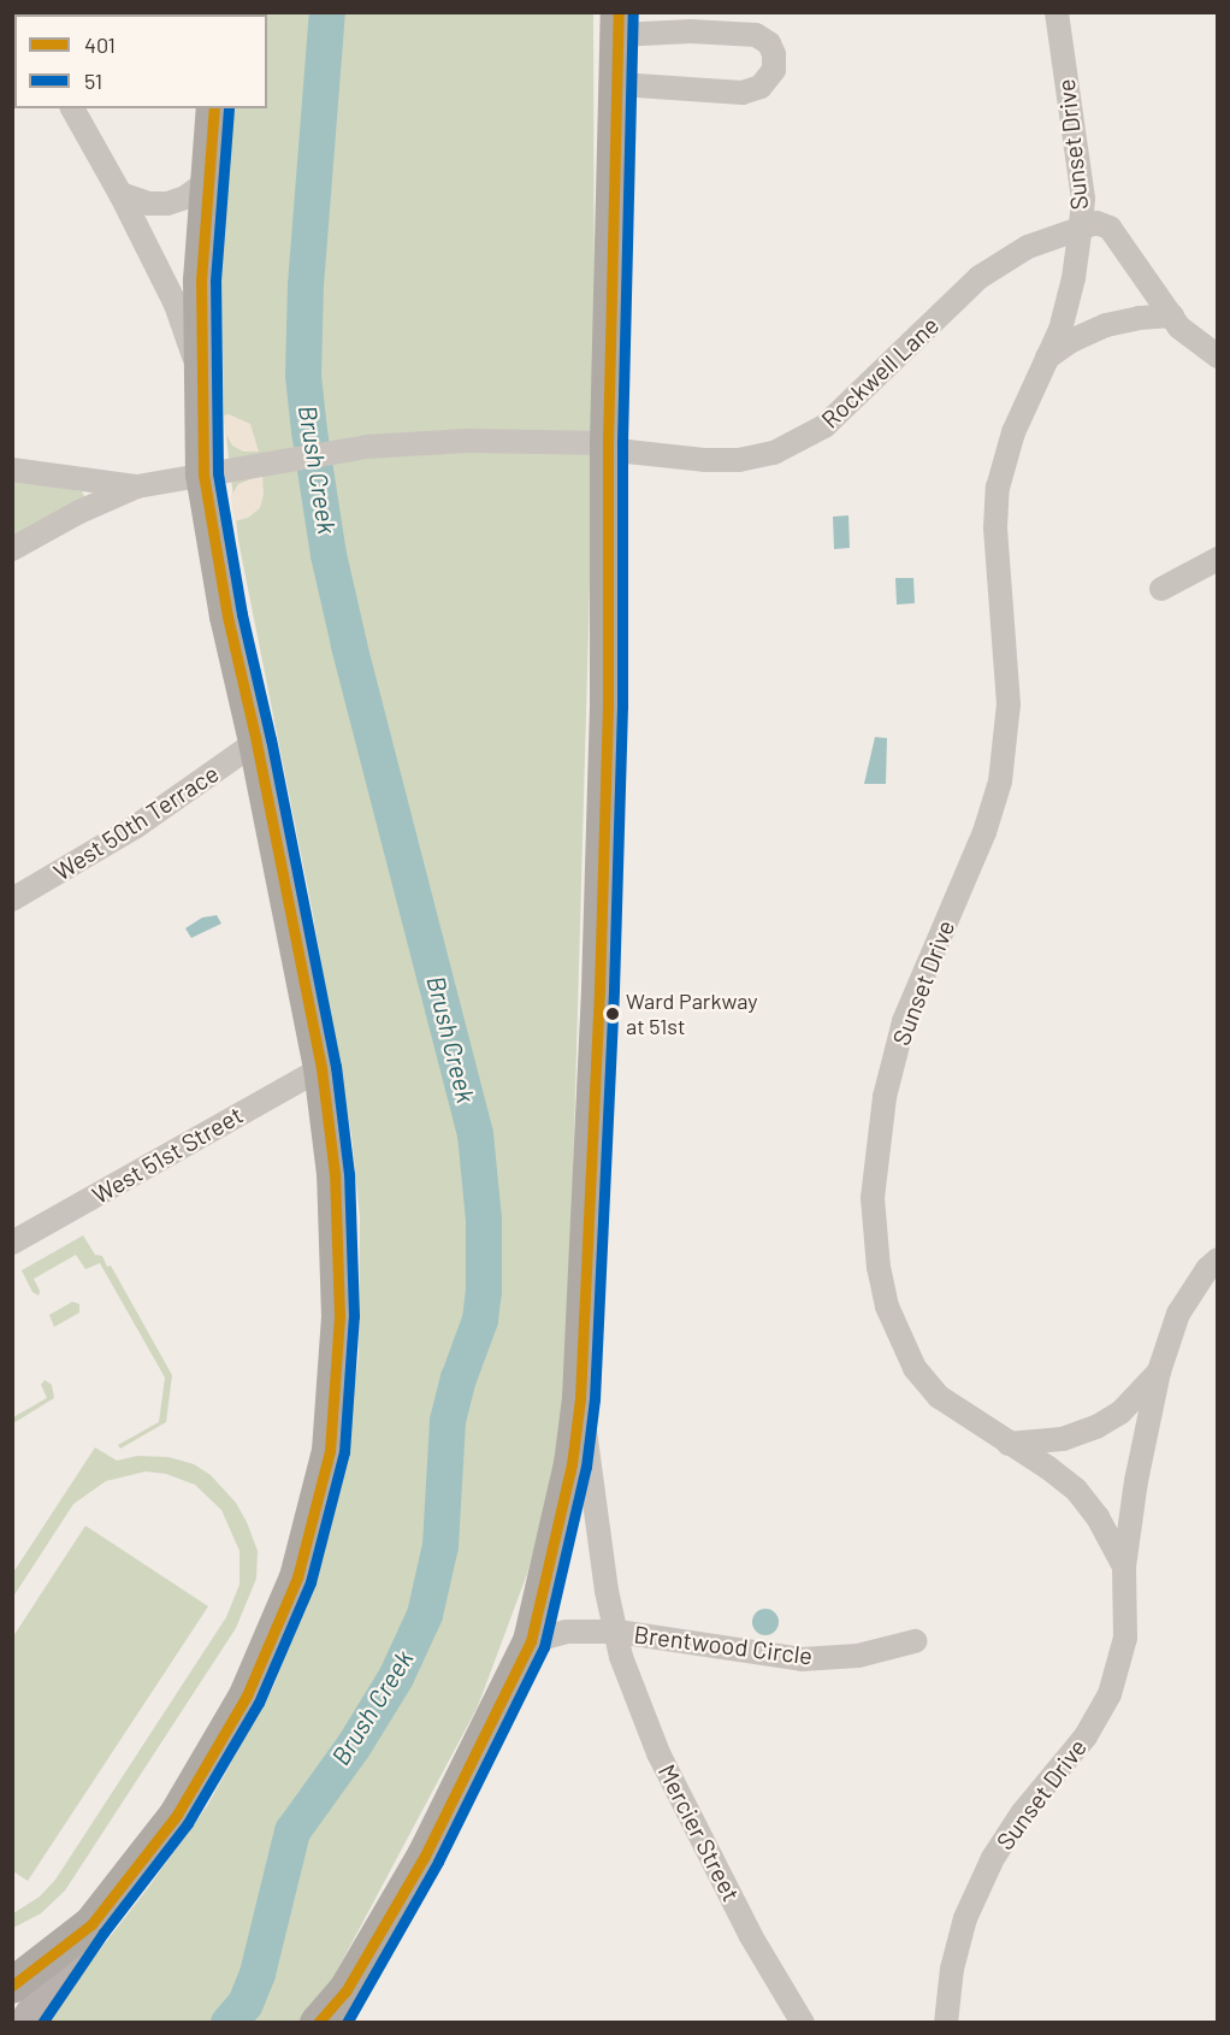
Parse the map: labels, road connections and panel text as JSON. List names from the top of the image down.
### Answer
{
  "streets": {
    "street": [
      "Sunset Drive",
      "Rockwell Lane",
      "West 50th Terrace",
      "West 51st Street",
      "Brentwood Circle",
      "Mercier Street"
    ]
  },
  "crossings": [
    ["Sunset Drive", "Rockwell Lane"],
    ["Brentwood Circle", "Mercier Street"]
  ],
  "water": ["Brush Creek"],
  "places": ["Ward Parkway at 51st"],
  "lines": ["transit line 401", "transit line 51"],
  "legend": ["401", "51"]
}
